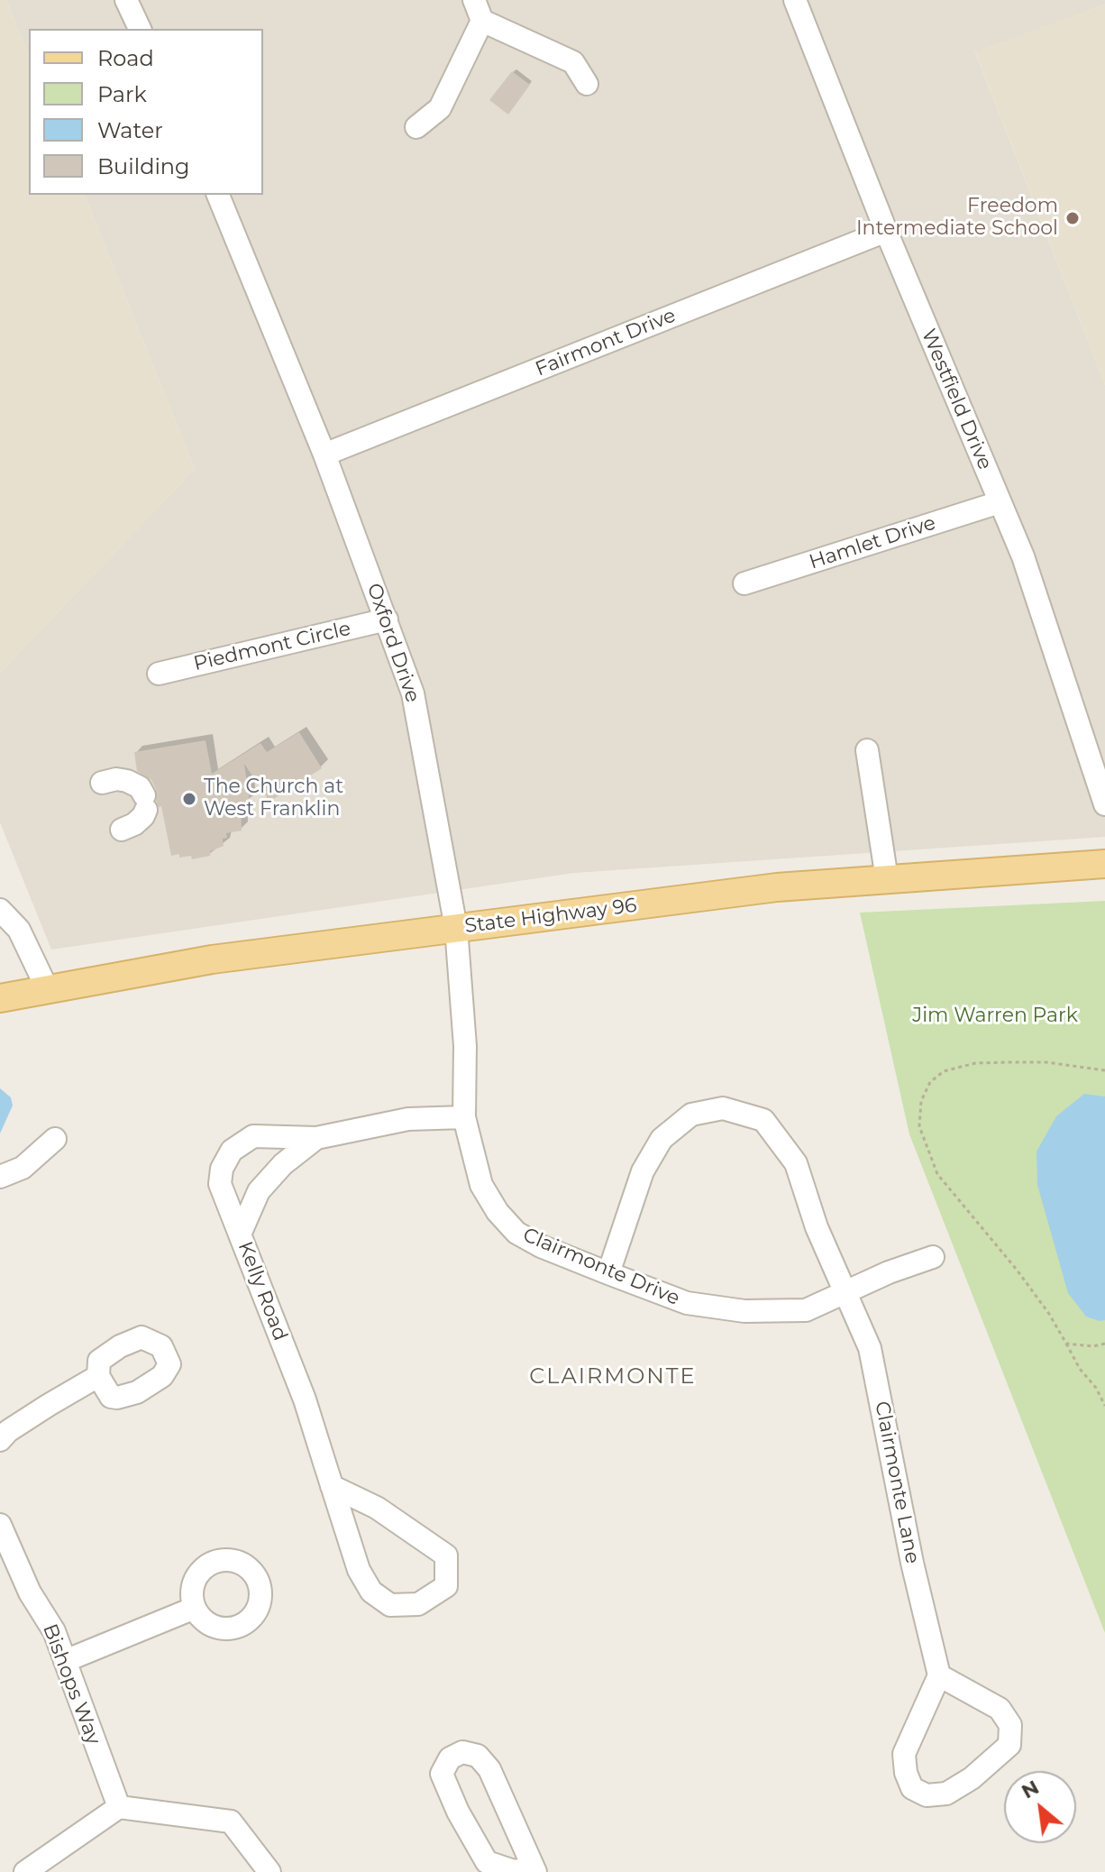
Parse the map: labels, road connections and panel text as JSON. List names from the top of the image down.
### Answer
{
  "streets": {
    "main road": ["State Highway 96"],
    "street": [
      "Fairmont Drive",
      "Westfield Drive",
      "Hamlet Drive",
      "Oxford Drive",
      "Piedmont Circle",
      "Clairmonte Drive",
      "Kelly Road",
      "Clairmonte Lane",
      "Bishops Way"
    ]
  },
  "crossings": [
    ["Fairmont Drive", "Westfield Drive"],
    ["Fairmont Drive", "Oxford Drive"],
    ["Westfield Drive", "Hamlet Drive"],
    ["Oxford Drive", "Piedmont Circle"],
    ["Oxford Drive", "State Highway 96"],
    ["Oxford Drive", "Clairmonte Drive"],
    ["Oxford Drive", "Kelly Road"],
    ["Clairmonte Drive", "Kelly Road"],
    ["Clairmonte Drive", "Clairmonte Lane"]
  ],
  "districts": ["CLAIRMONTE"],
  "parks": ["Jim Warren Park"],
  "places": ["Freedom Intermediate School", "The Church at West Franklin"],
  "legend": [
    "Road",
    "Park",
    "Water",
    "Building"
  ],
  "north": "top left"
}
